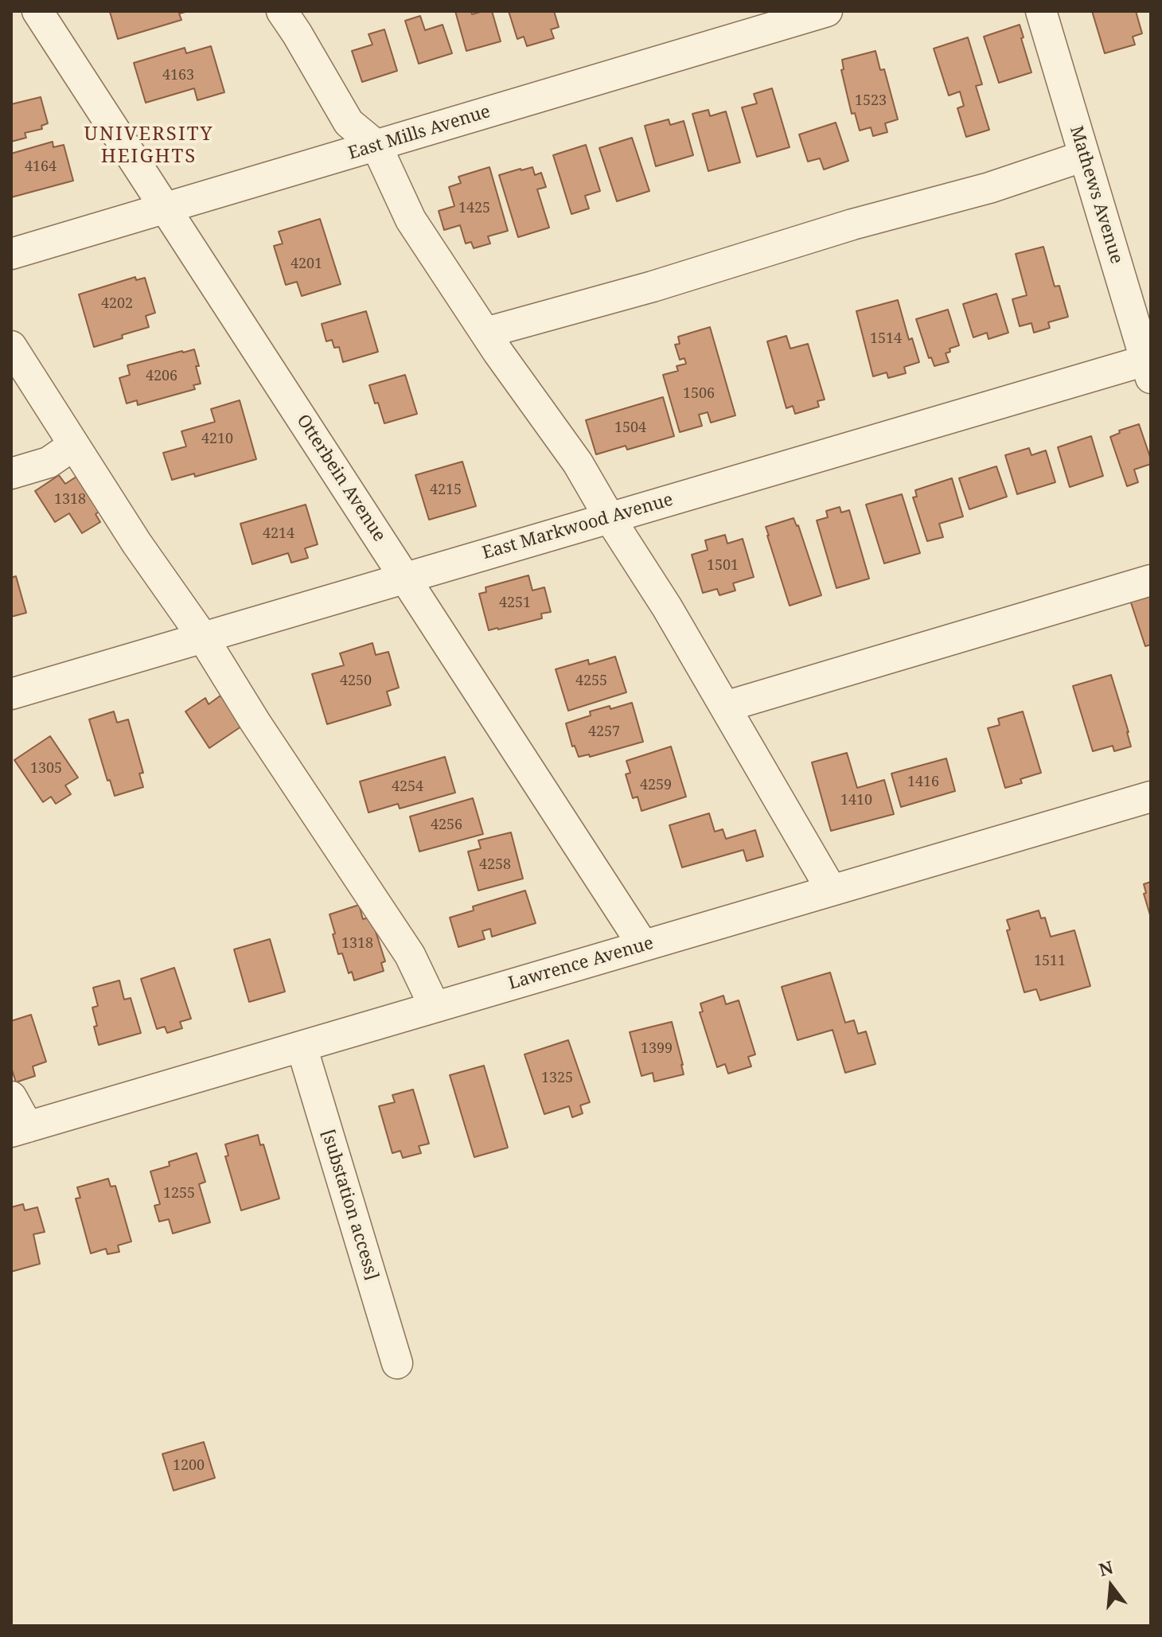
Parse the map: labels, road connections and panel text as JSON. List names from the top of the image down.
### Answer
{
  "streets": {
    "street": [
      "East Mills Avenue",
      "Mathews Avenue",
      "Otterbein Avenue",
      "East Markwood Avenue",
      "Lawrence Avenue",
      "[substation access]"
    ]
  },
  "crossings": [
    ["East Mills Avenue", "Otterbein Avenue"],
    ["Mathews Avenue", "East Markwood Avenue"],
    ["Otterbein Avenue", "East Markwood Avenue"],
    ["Otterbein Avenue", "Lawrence Avenue"],
    ["Lawrence Avenue", "[substation access]"]
  ],
  "districts": ["UNIVERSITY HEIGHTS"],
  "house_numbers": [
    "4163",
    "1523",
    "4164",
    "1425",
    "4201",
    "4202",
    "1514",
    "4206",
    "1506",
    "1504",
    "4210",
    "4215",
    "1318",
    "4214",
    "1501",
    "4251",
    "4250",
    "4255",
    "4257",
    "1305",
    "1416",
    "4259",
    "4254",
    "1410",
    "4256",
    "4258",
    "1318",
    "1511",
    "1399",
    "1325",
    "1255",
    "1200"
  ],
  "north": "top"
}
